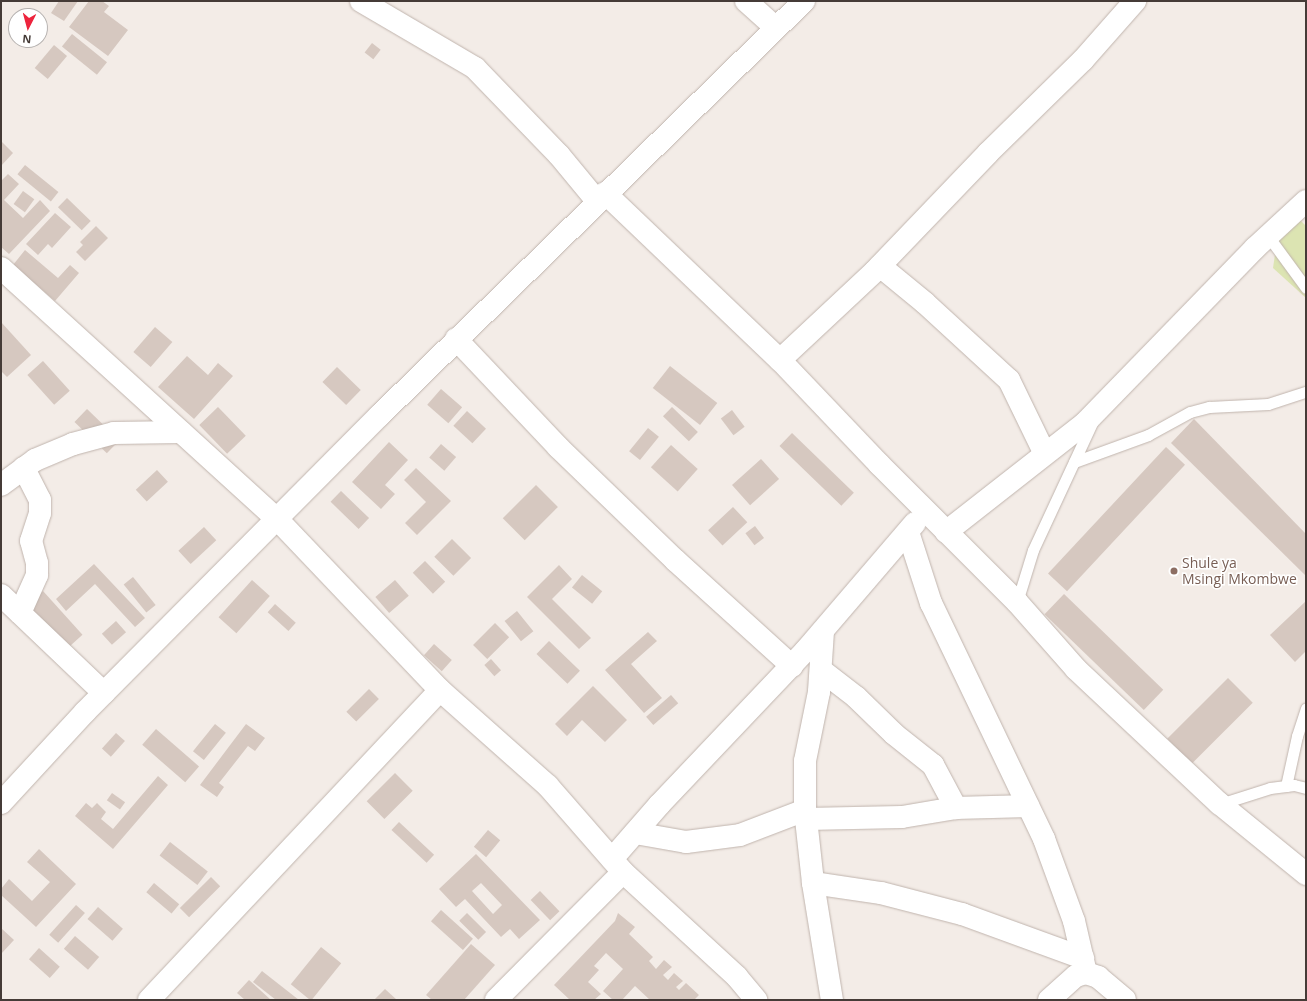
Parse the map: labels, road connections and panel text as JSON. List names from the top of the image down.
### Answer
{
  "places": ["Shule ya Msingi Mkombwe"],
  "north": "bottom"
}
